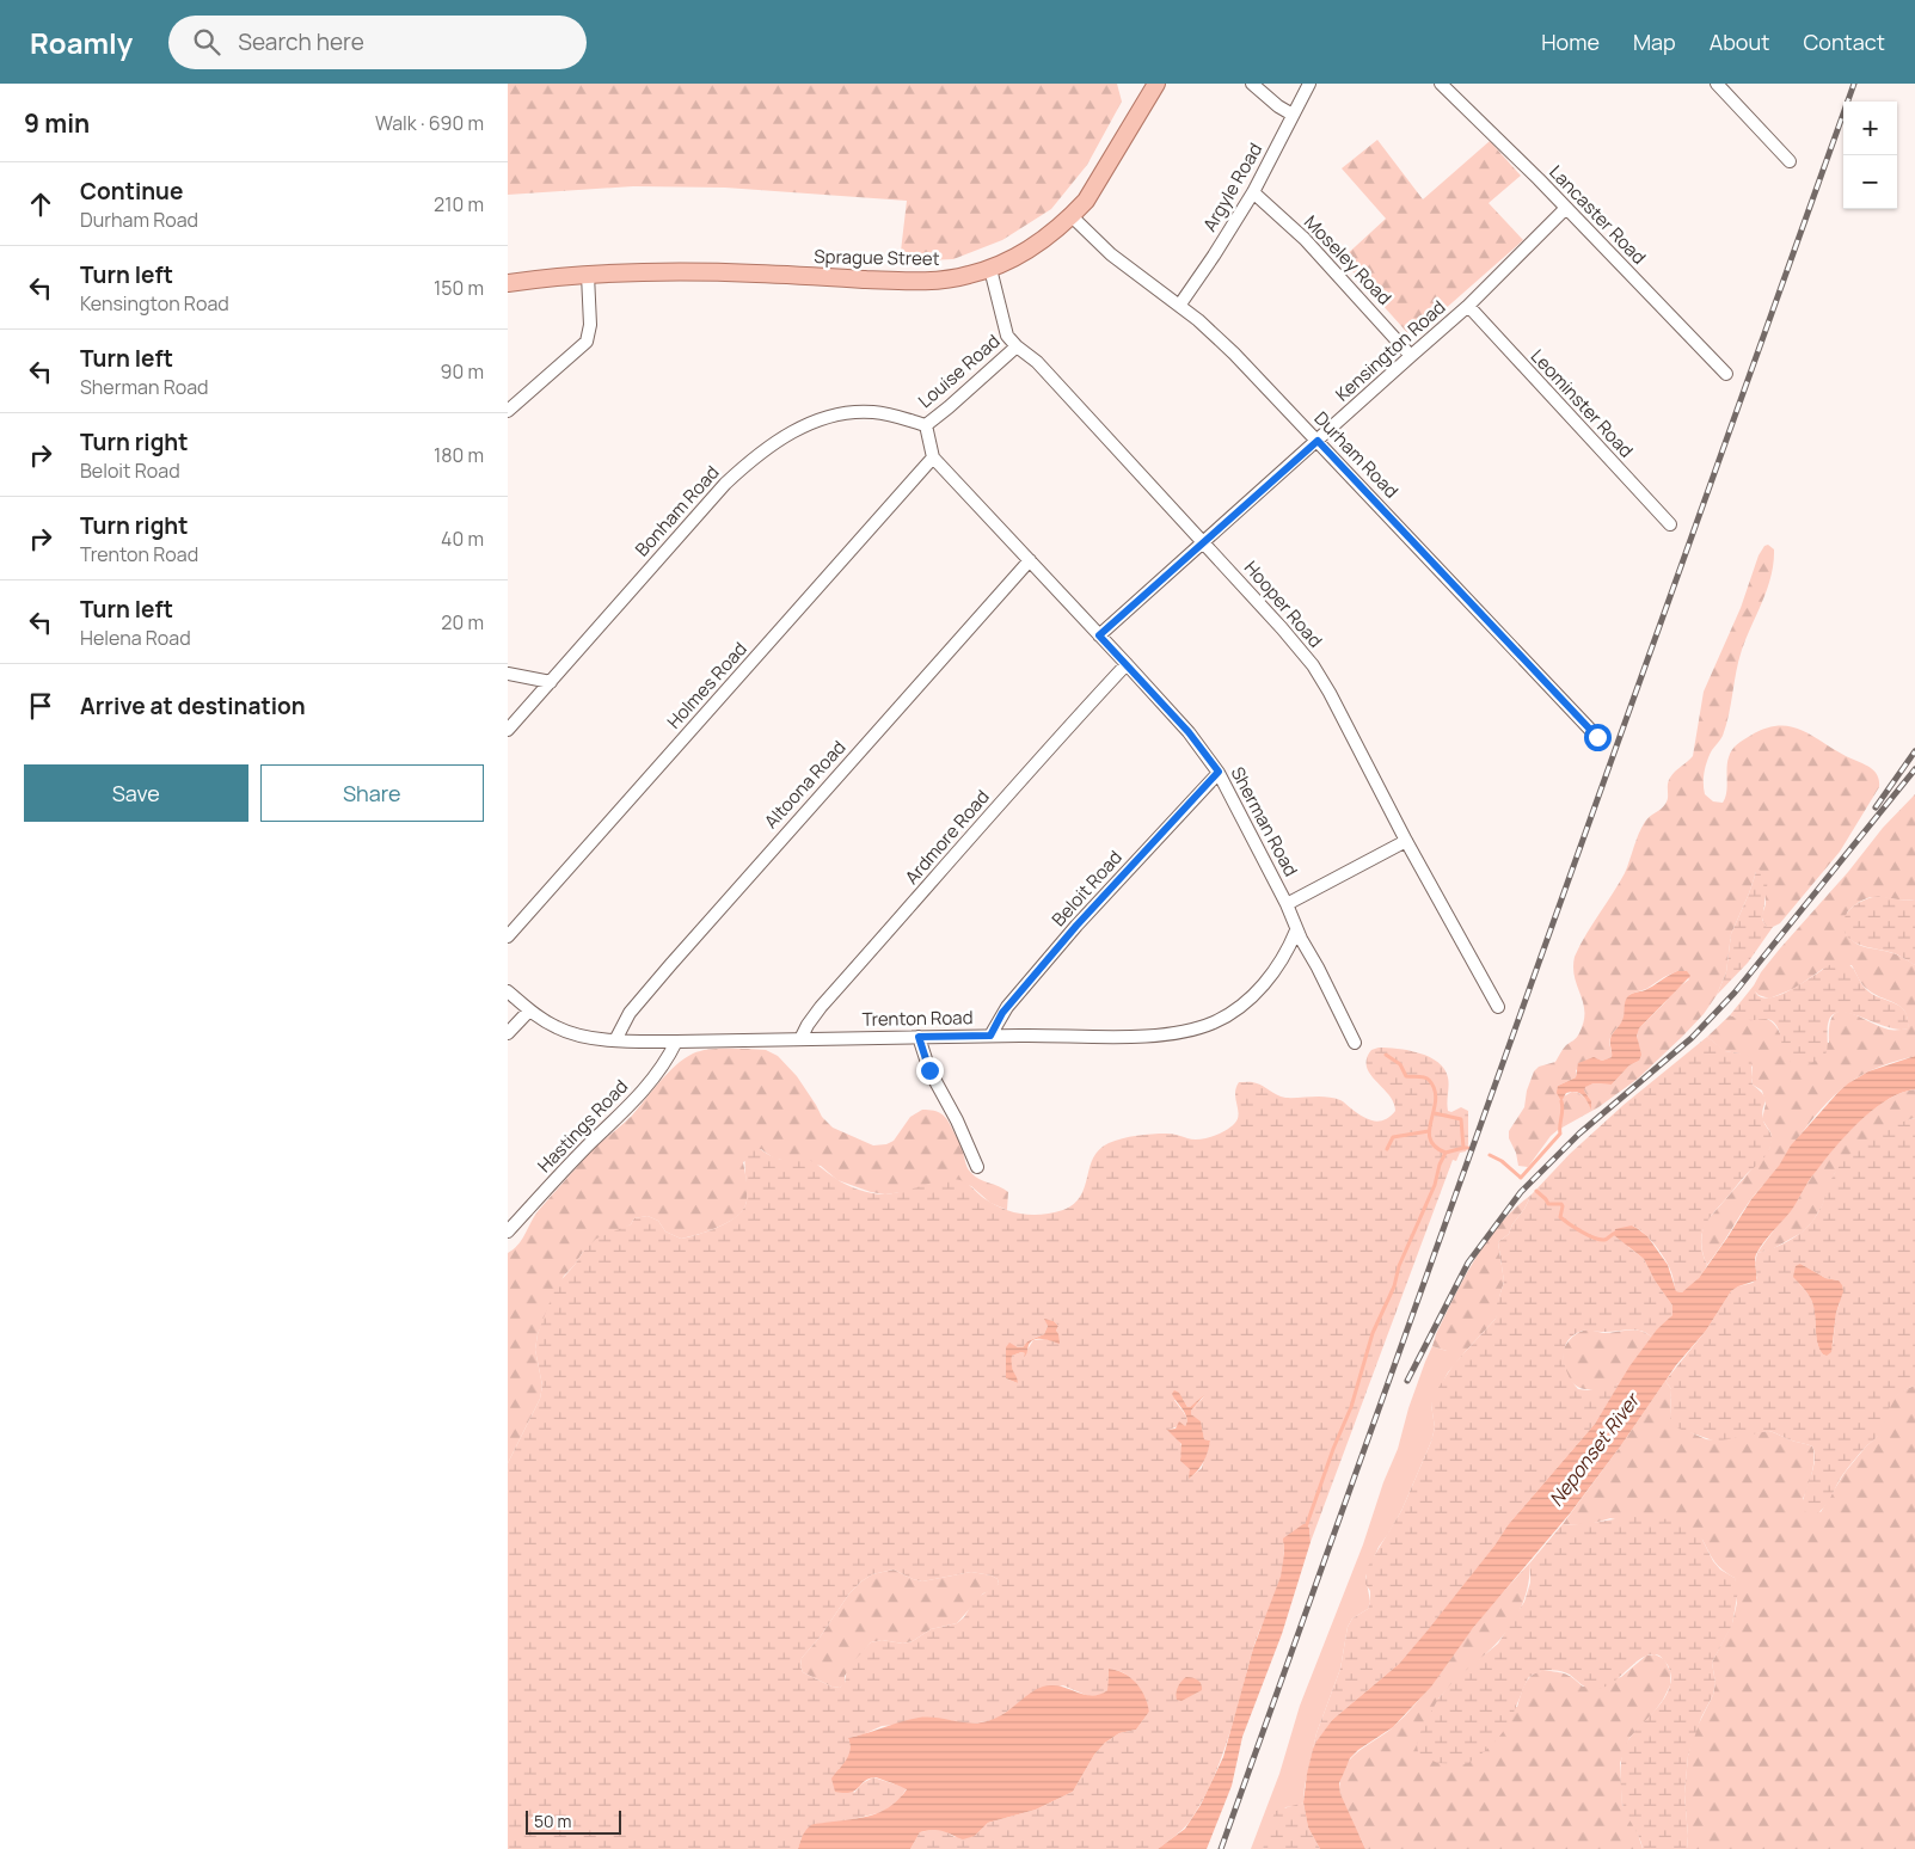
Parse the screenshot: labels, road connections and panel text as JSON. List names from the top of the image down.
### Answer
{
  "streets": {
    "main road": ["Sprague Street"],
    "street": [
      "Argyle Road",
      "Lancaster Road",
      "Moseley Road",
      "Kensington Road",
      "Louise Road",
      "Leominster Road",
      "Durham Road",
      "Bonham Road",
      "Hooper Road",
      "Holmes Road",
      "Altoona Road",
      "Sherman Road",
      "Ardmore Road",
      "Beloit Road",
      "Trenton Road",
      "Hastings Road"
    ]
  },
  "crossings": [
    ["Argyle Road", "Moseley Road"],
    ["Argyle Road", "Durham Road"],
    ["Lancaster Road", "Kensington Road"],
    ["Sprague Street", "Durham Road"],
    ["Sprague Street", "Hooper Road"],
    ["Moseley Road", "Kensington Road"],
    ["Kensington Road", "Leominster Road"],
    ["Kensington Road", "Durham Road"],
    ["Kensington Road", "Hooper Road"],
    ["Kensington Road", "Sherman Road"],
    ["Louise Road", "Bonham Road"],
    ["Louise Road", "Hooper Road"],
    ["Holmes Road", "Sherman Road"],
    ["Altoona Road", "Sherman Road"],
    ["Altoona Road", "Trenton Road"],
    ["Sherman Road", "Ardmore Road"],
    ["Sherman Road", "Beloit Road"],
    ["Sherman Road", "Trenton Road"],
    ["Ardmore Road", "Trenton Road"],
    ["Beloit Road", "Trenton Road"],
    ["Trenton Road", "Hastings Road"]
  ],
  "water": ["Neponset River"],
  "scale_bar": "50 m",
  "page": {
    "header": "Roamly",
    "search": "Search here",
    "nav": [
      "Home",
      "Map",
      "About",
      "Contact"
    ],
    "heading": ["9 min", "Walk · 690 m"],
    "map_buttons": ["+", "−"],
    "list": [
      ["Continue", "Durham Road", "210 m"],
      ["Turn left", "Kensington Road", "150 m"],
      ["Turn left", "Sherman Road", "90 m"],
      ["Turn right", "Beloit Road", "180 m"],
      ["Turn right", "Trenton Road", "40 m"],
      ["Turn left", "Helena Road", "20 m"],
      "Arrive at destination"
    ],
    "buttons": ["Save", "Share"],
    "scale": "50 m"
  }
}
